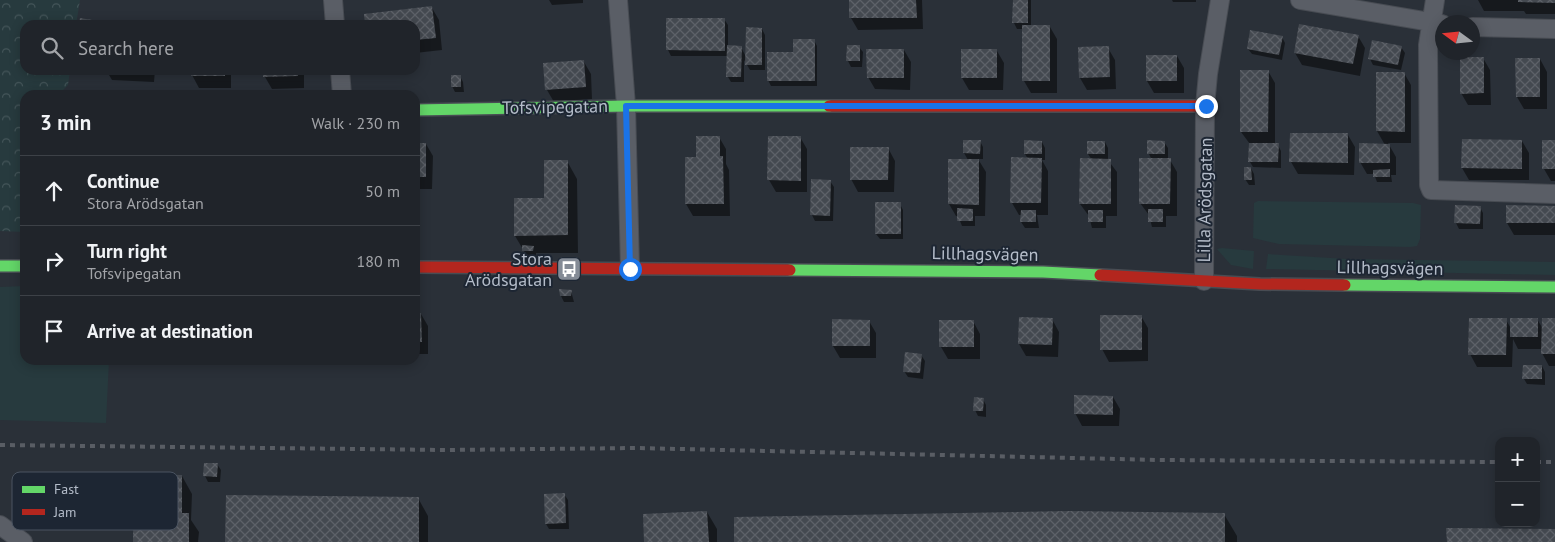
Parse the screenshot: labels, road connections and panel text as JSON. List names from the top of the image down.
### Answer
{
  "streets": {
    "street": ["Tofsvipegatan", "Lilla Arödsgatan", "Lillhagsvägen"]
  },
  "crossings": [
    ["Tofsvipegatan", "Lilla Arödsgatan"],
    ["Lilla Arödsgatan", "Lillhagsvägen"]
  ],
  "places": {
    "bus stop": ["Stora Arödsgatan"]
  },
  "legend": ["Fast", "Jam"],
  "north": "left",
  "page": {
    "search": "Search here",
    "heading": ["3 min", "Walk · 230 m"],
    "list": [
      ["Continue", "Stora Arödsgatan", "50 m"],
      ["Turn right", "Tofsvipegatan", "180 m"],
      "Arrive at destination"
    ],
    "map_buttons": ["+", "−"]
  }
}
